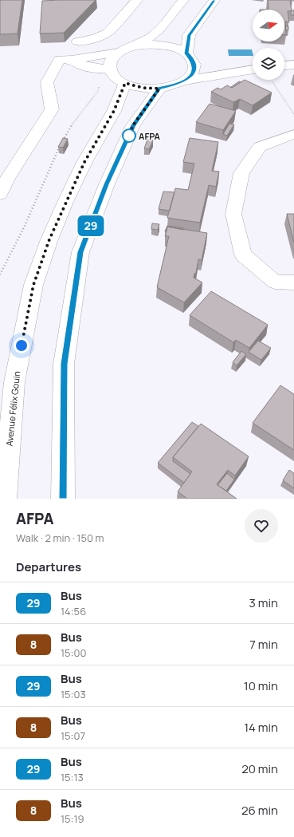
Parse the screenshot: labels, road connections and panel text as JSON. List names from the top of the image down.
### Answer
{
  "streets": {
    "main road": ["Avenue Félix Gouin"]
  },
  "places": ["AFPA"],
  "lines": ["bus line 29"],
  "north": "right",
  "page": {
    "on_map": "29",
    "heading": [
      ["AFPA", "Walk · 2 min · 150 m"],
      "Departures"
    ],
    "list": [
      {
        "mark": "29",
        "name": "Bus",
        "note": "14:56",
        "value": "3 min"
      },
      {
        "mark": "8",
        "name": "Bus",
        "note": "15:00",
        "value": "7 min"
      },
      {
        "mark": "29",
        "name": "Bus",
        "note": "15:03",
        "value": "10 min"
      },
      {
        "mark": "8",
        "name": "Bus",
        "note": "15:07",
        "value": "14 min"
      },
      {
        "mark": "29",
        "name": "Bus",
        "note": "15:13",
        "value": "20 min"
      },
      {
        "mark": "8",
        "name": "Bus",
        "note": "15:19",
        "value": "26 min"
      }
    ]
  }
}
